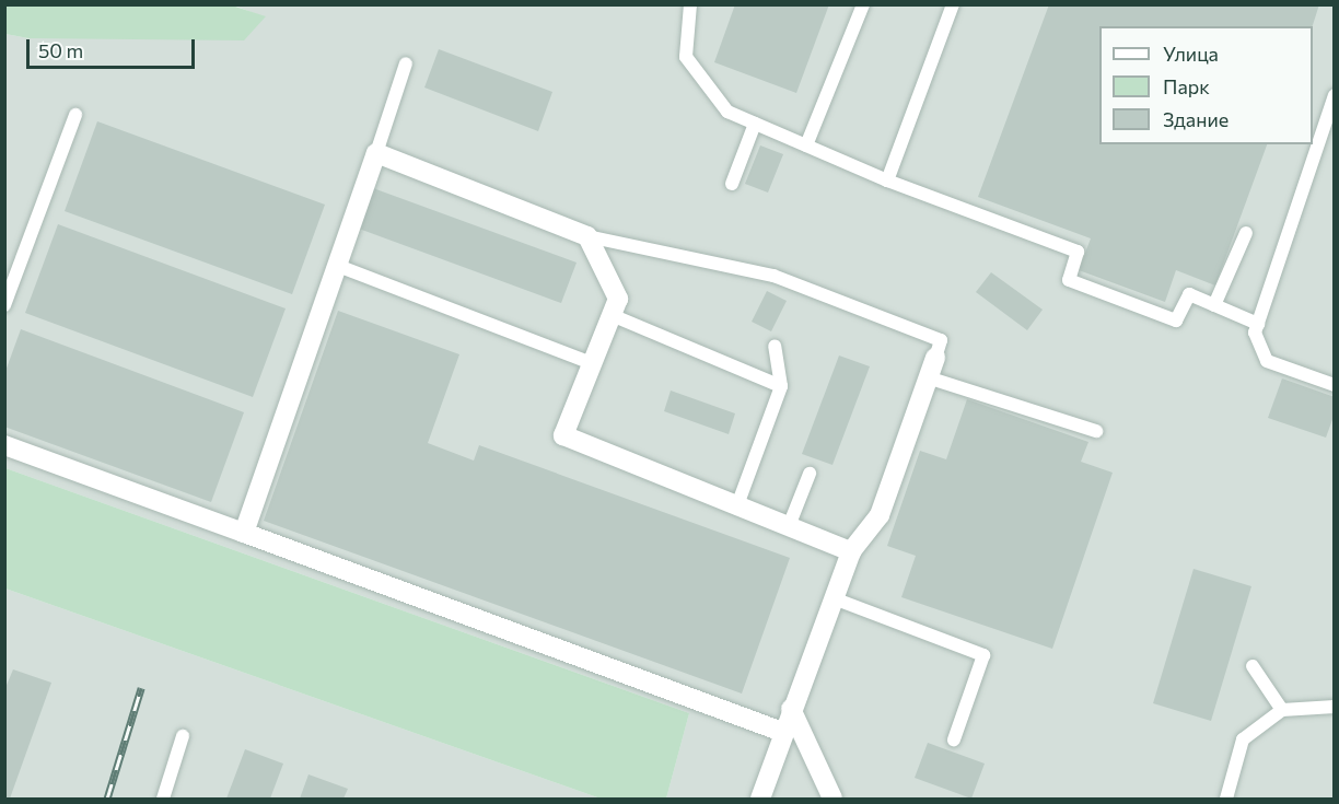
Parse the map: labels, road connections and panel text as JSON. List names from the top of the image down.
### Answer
{
  "legend": ["Улица", "Парк", "Здание"],
  "scale_bar": "50 m"
}
